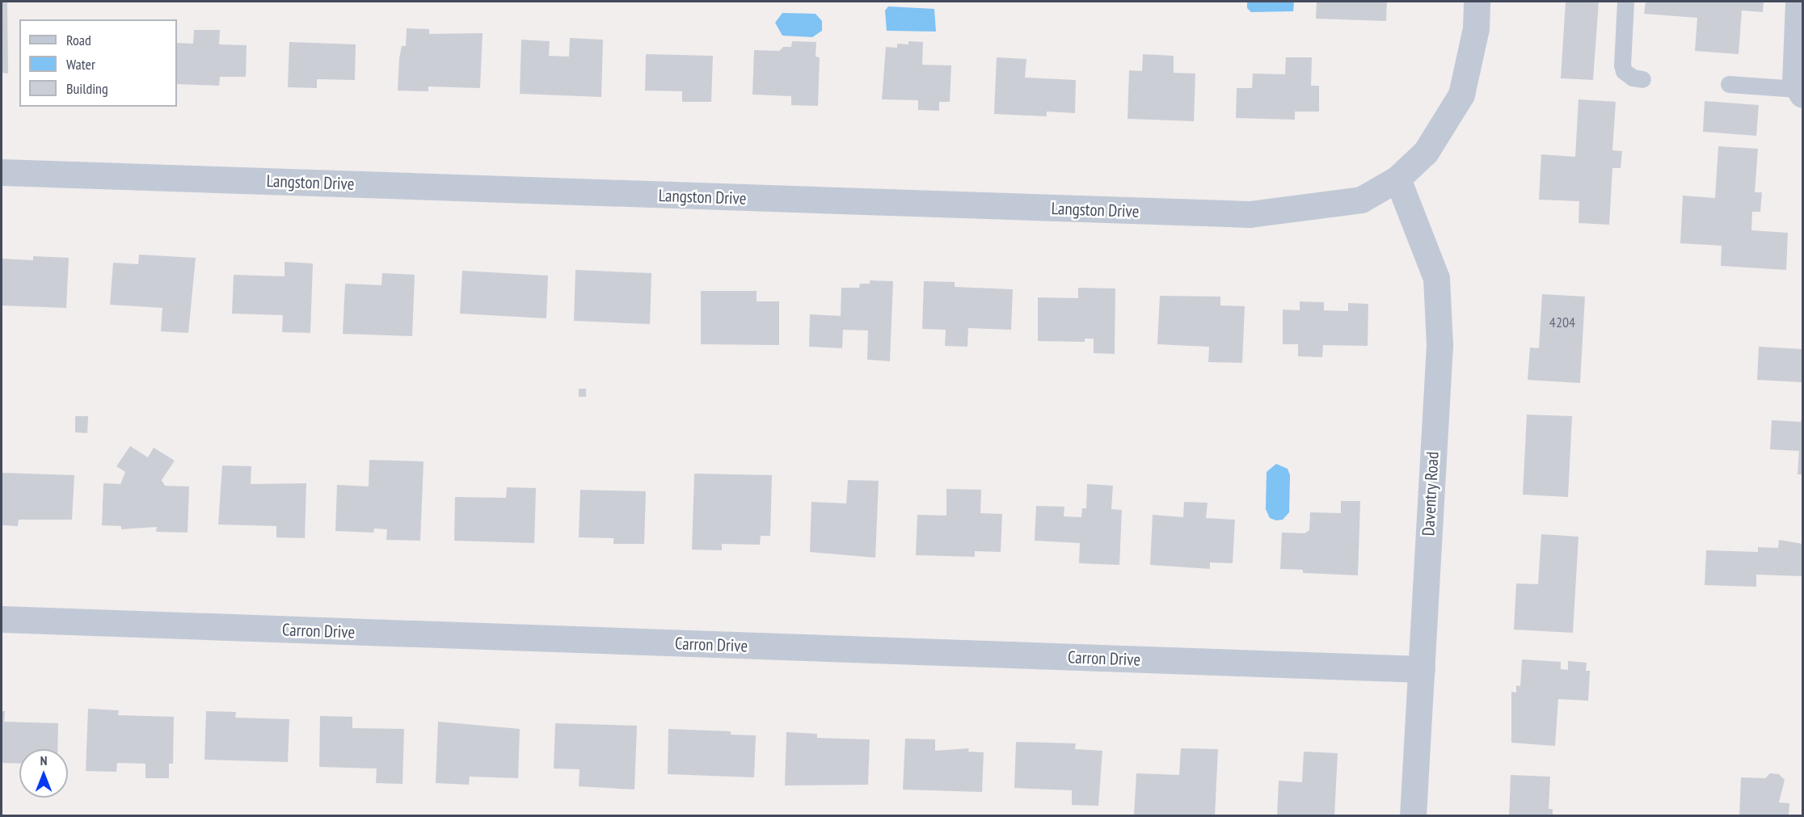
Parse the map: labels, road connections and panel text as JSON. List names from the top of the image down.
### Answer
{
  "streets": {
    "street": ["Langston Drive", "Daventry Road", "Carron Drive"]
  },
  "crossings": [
    ["Langston Drive", "Daventry Road"],
    ["Daventry Road", "Carron Drive"]
  ],
  "house_numbers": ["4204"],
  "legend": ["Road", "Water", "Building"],
  "north": "top"
}
